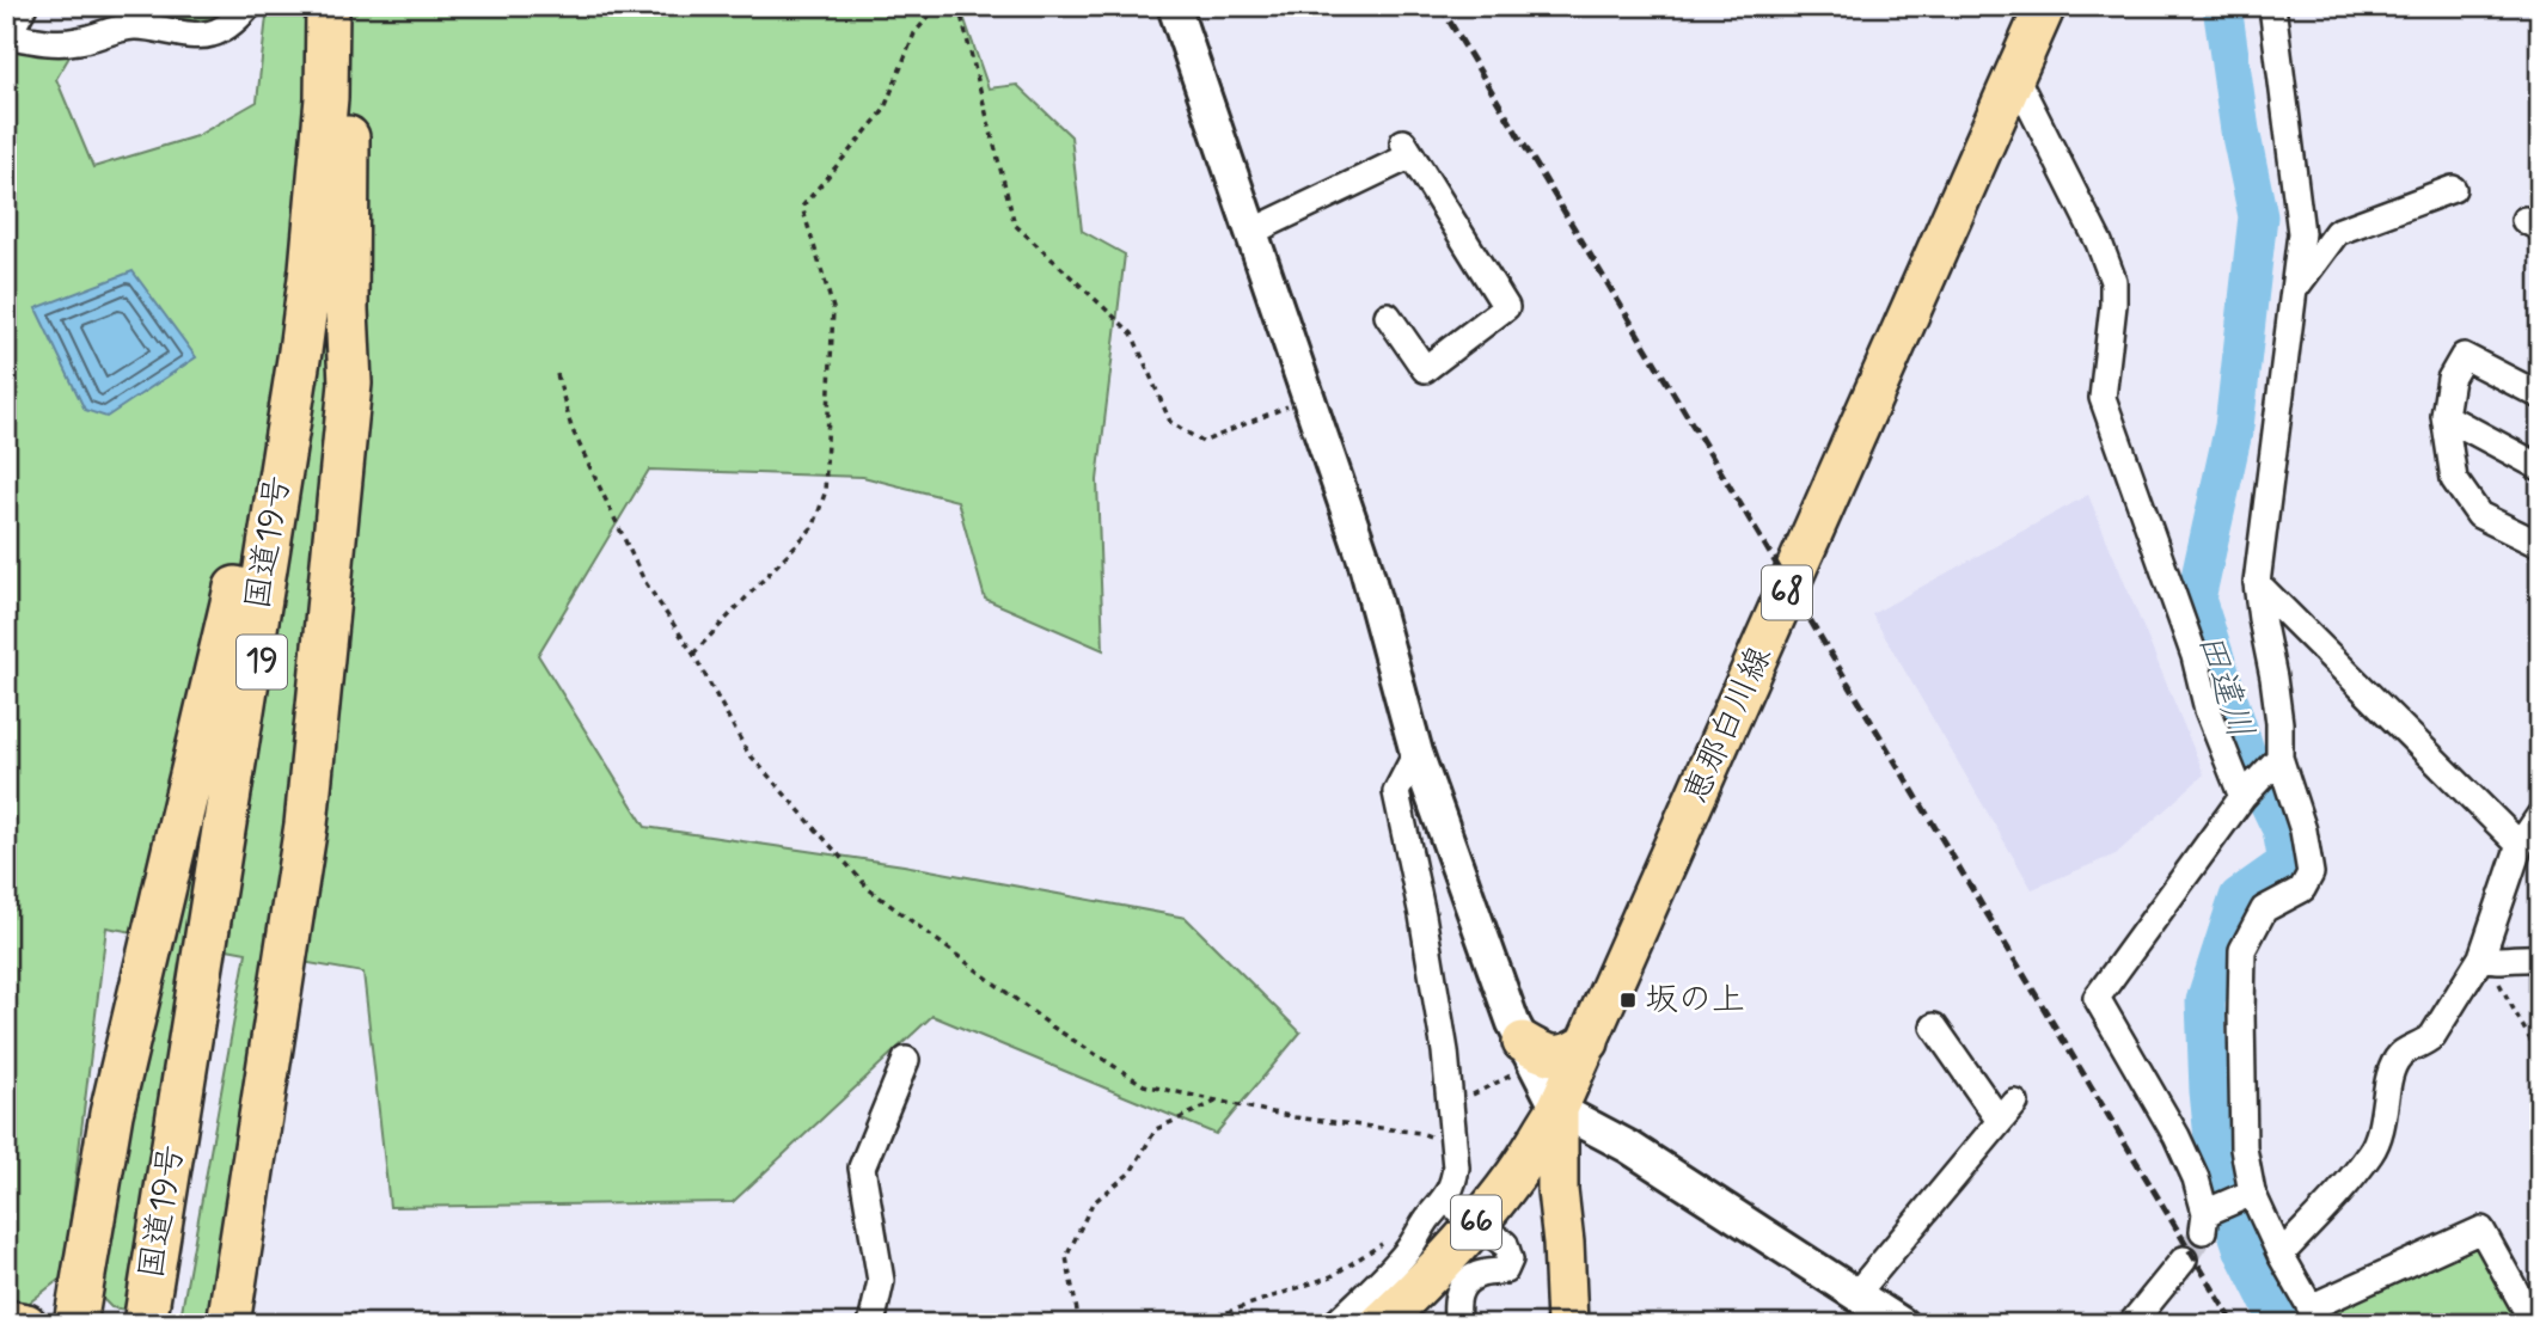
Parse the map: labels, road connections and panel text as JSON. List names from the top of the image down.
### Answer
{
  "streets": {
    "highway": ["国道19号", "19"],
    "main road": ["68", "恵那白川線", "66"]
  },
  "crossings": [
    ["恵那白川線", "66"]
  ],
  "water": ["田違川"],
  "places": {
    "transit": ["坂の上"]
  }
}
